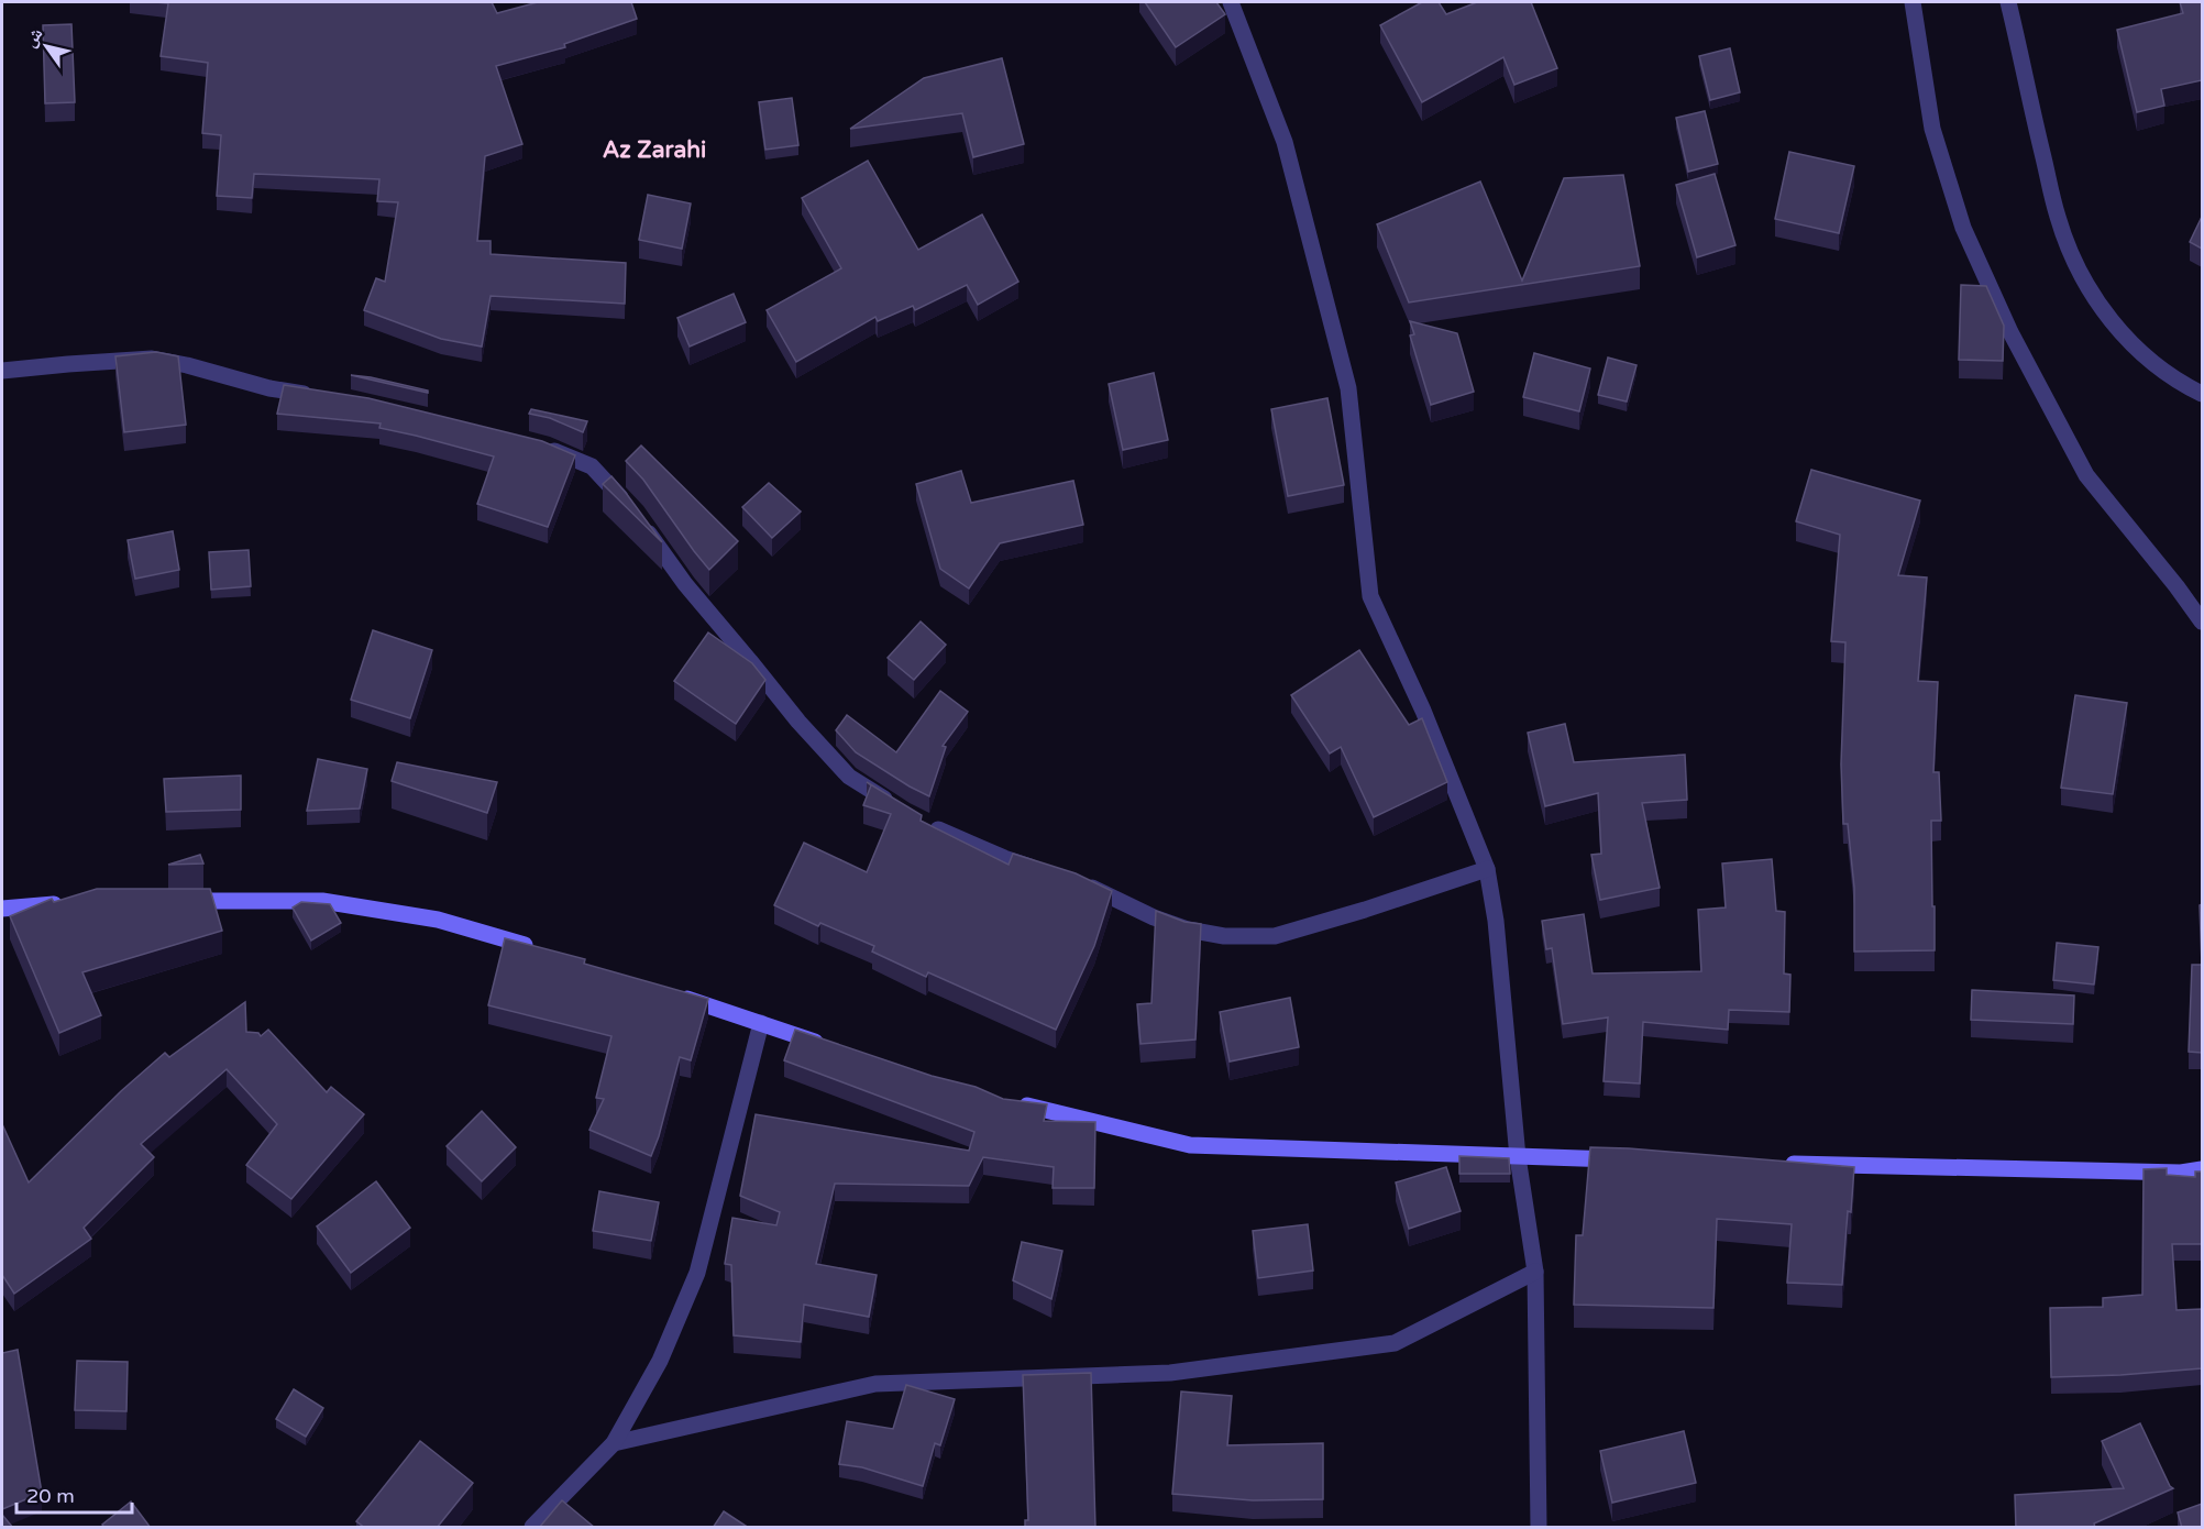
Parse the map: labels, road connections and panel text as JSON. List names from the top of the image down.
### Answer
{
  "districts": ["Az Zarahi"],
  "scale_bar": "20 m",
  "north": "top left"
}
